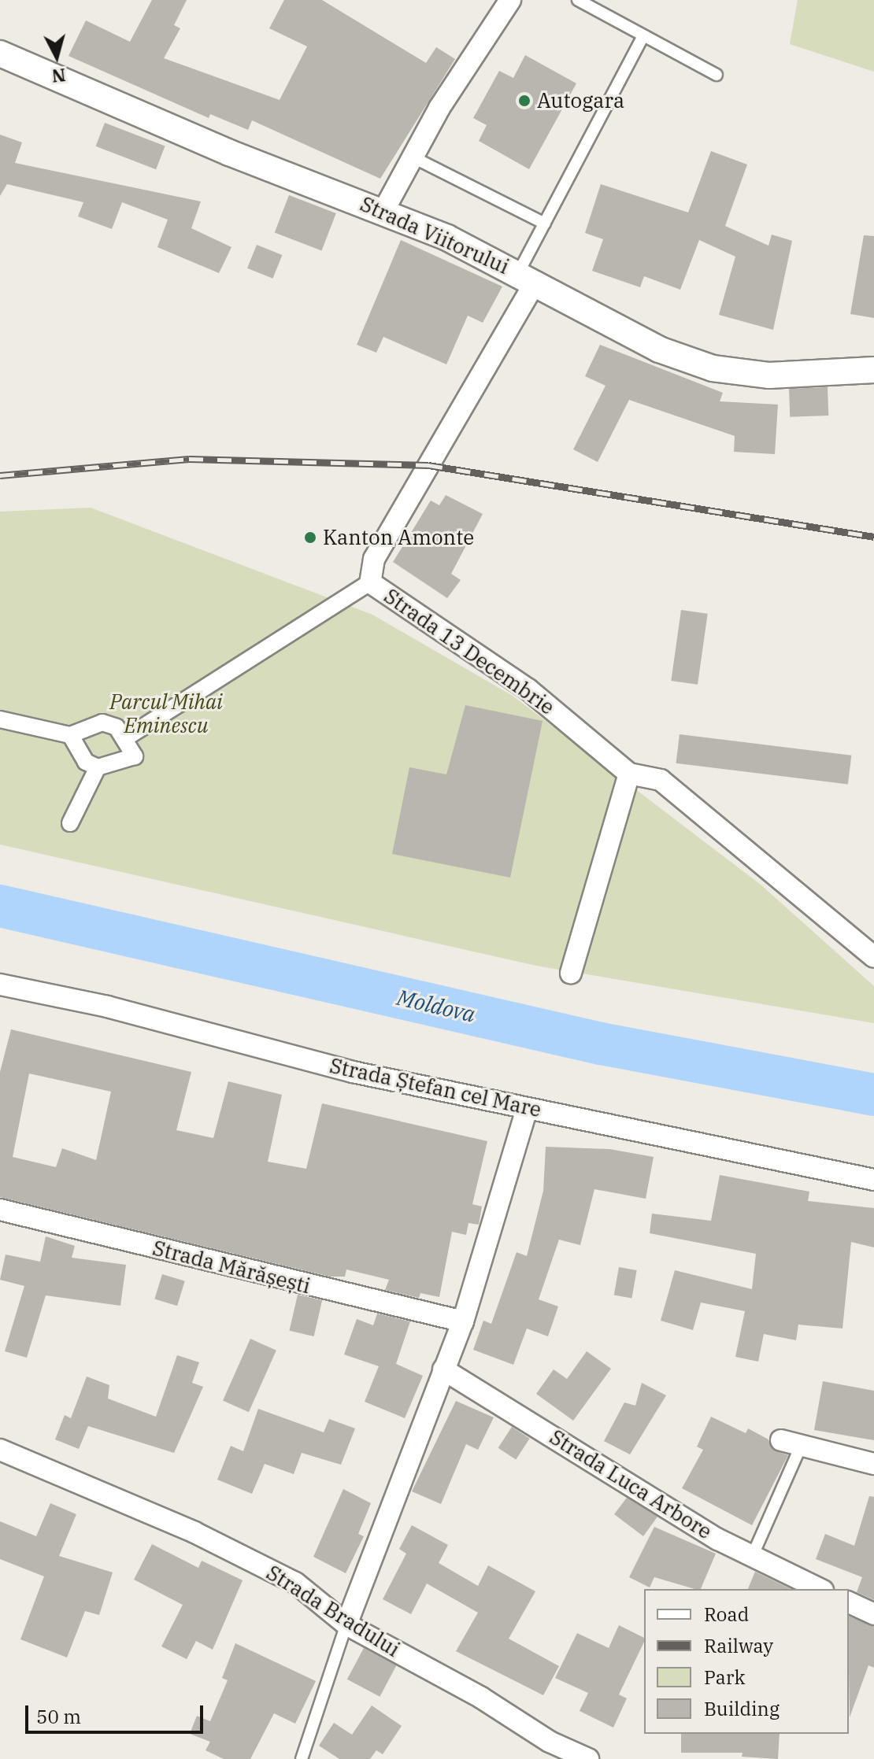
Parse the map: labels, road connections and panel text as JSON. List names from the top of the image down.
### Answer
{
  "streets": {
    "street": [
      "Strada Viitorului",
      "Strada 13 Decembrie",
      "Strada Ștefan cel Mare",
      "Strada Mărășești",
      "Strada Luca Arbore",
      "Strada Bradului"
    ]
  },
  "crossings": [
    ["Strada Viitorului", "Strada 13 Decembrie"]
  ],
  "water": ["Moldova"],
  "parks": ["Parcul Mihai Eminescu"],
  "places": ["Autogara", "Kanton Amonte"],
  "legend": [
    "Road",
    "Railway",
    "Park",
    "Building"
  ],
  "scale_bar": "50 m",
  "north": "bottom"
}
